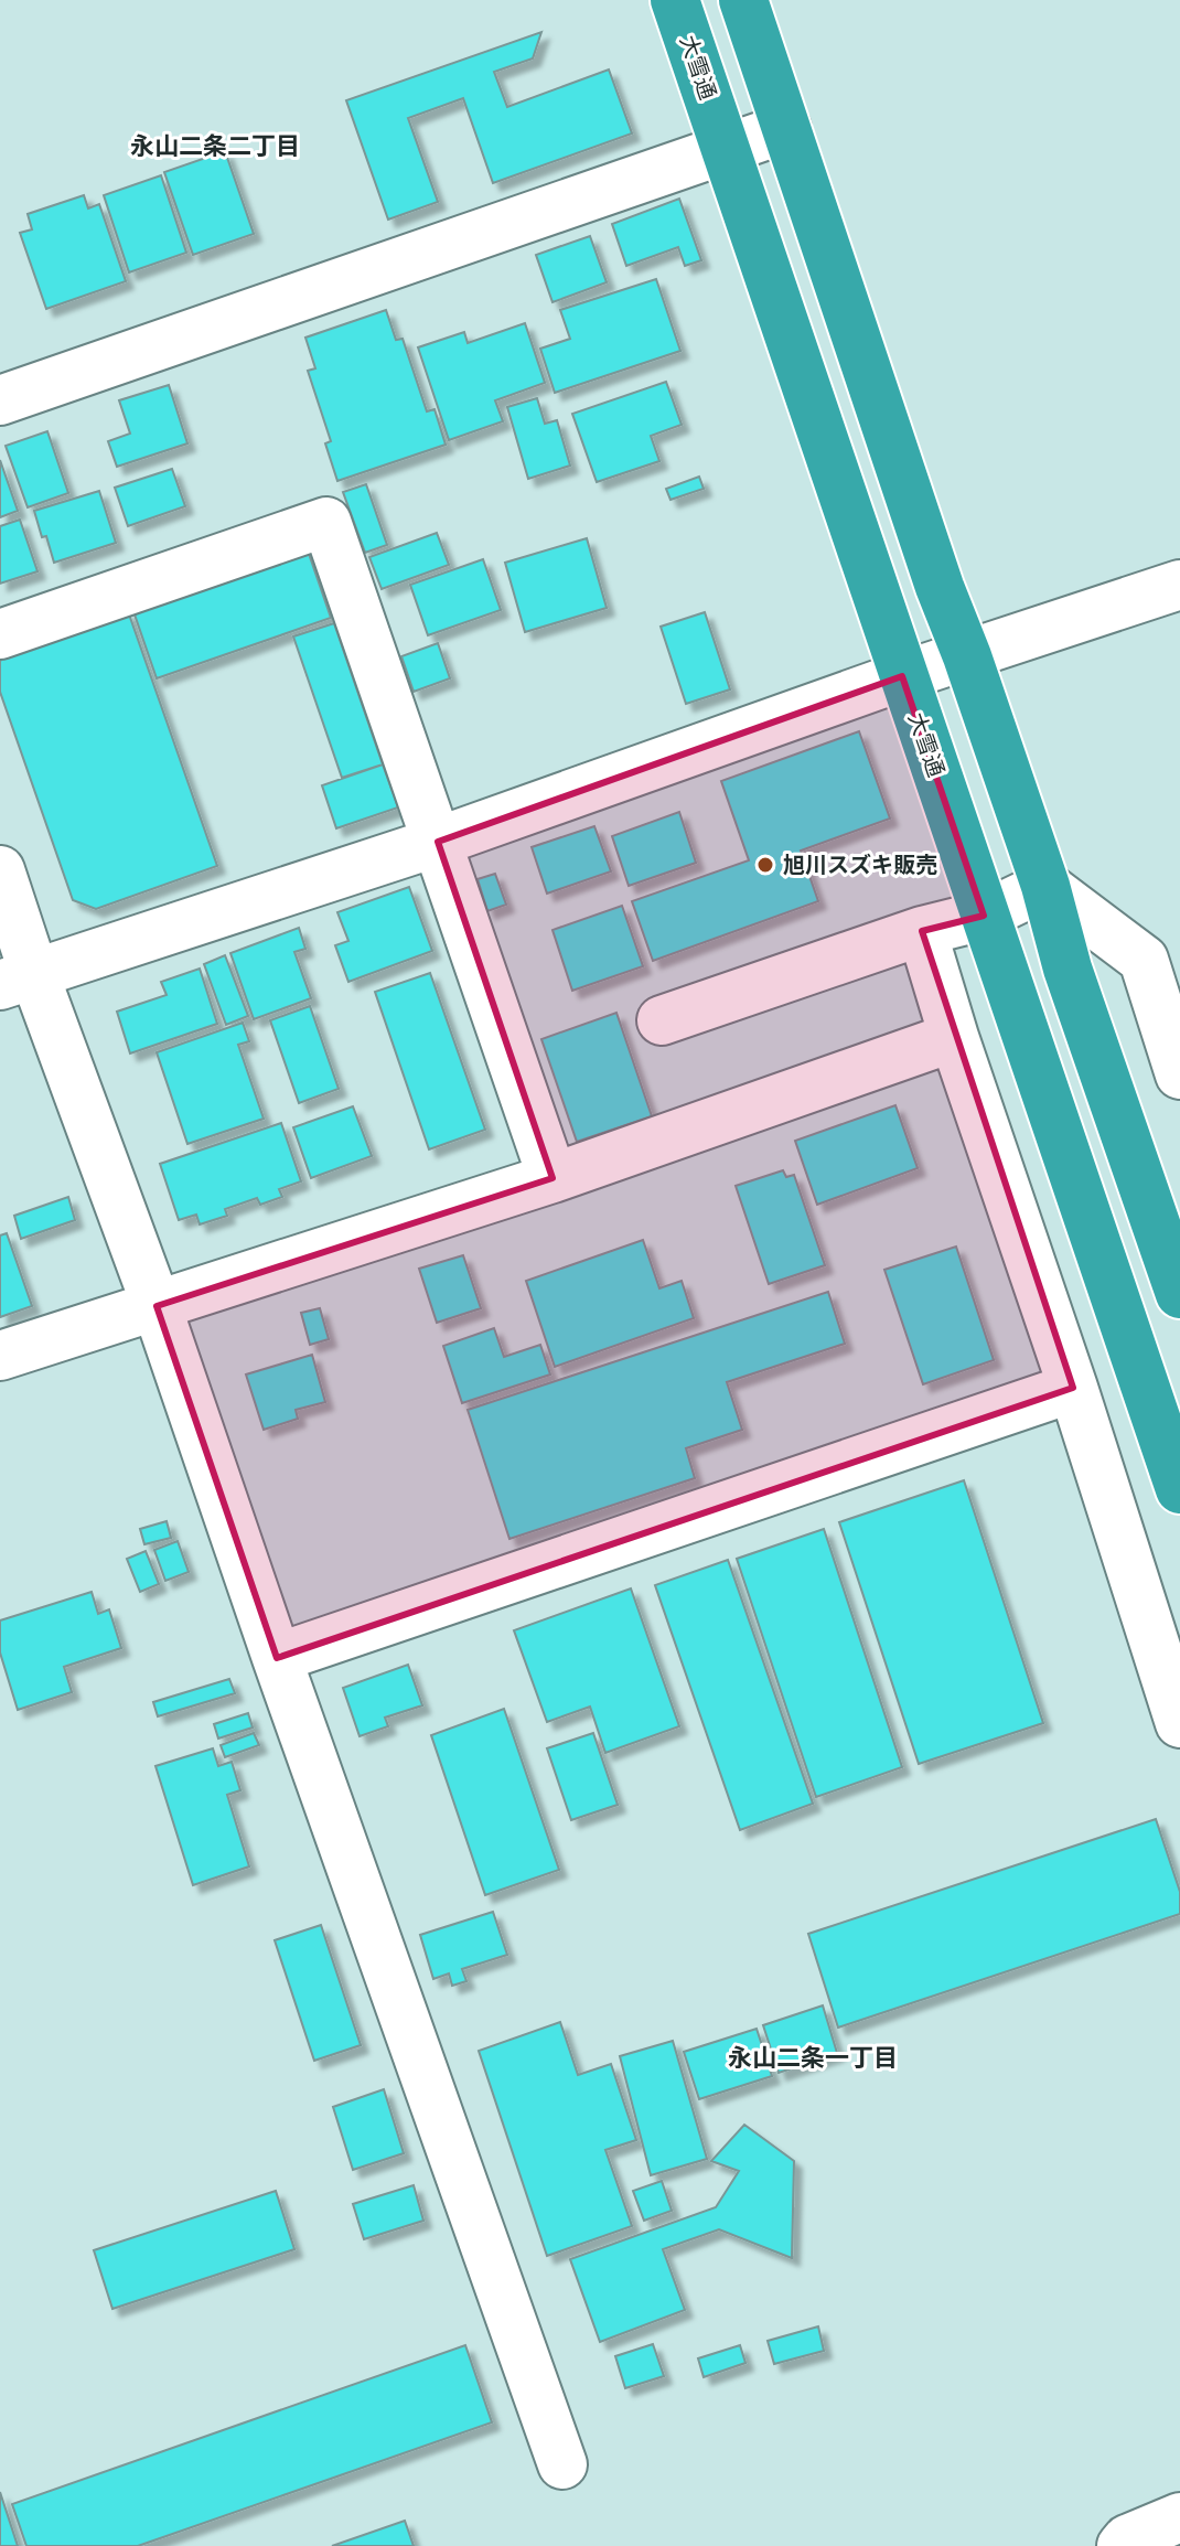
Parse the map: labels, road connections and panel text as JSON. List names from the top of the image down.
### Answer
{
  "streets": {
    "highway": ["大雪通"]
  },
  "districts": ["永山二条二丁目", "永山二条一丁目"],
  "places": ["旭川スズキ販売"]
}
